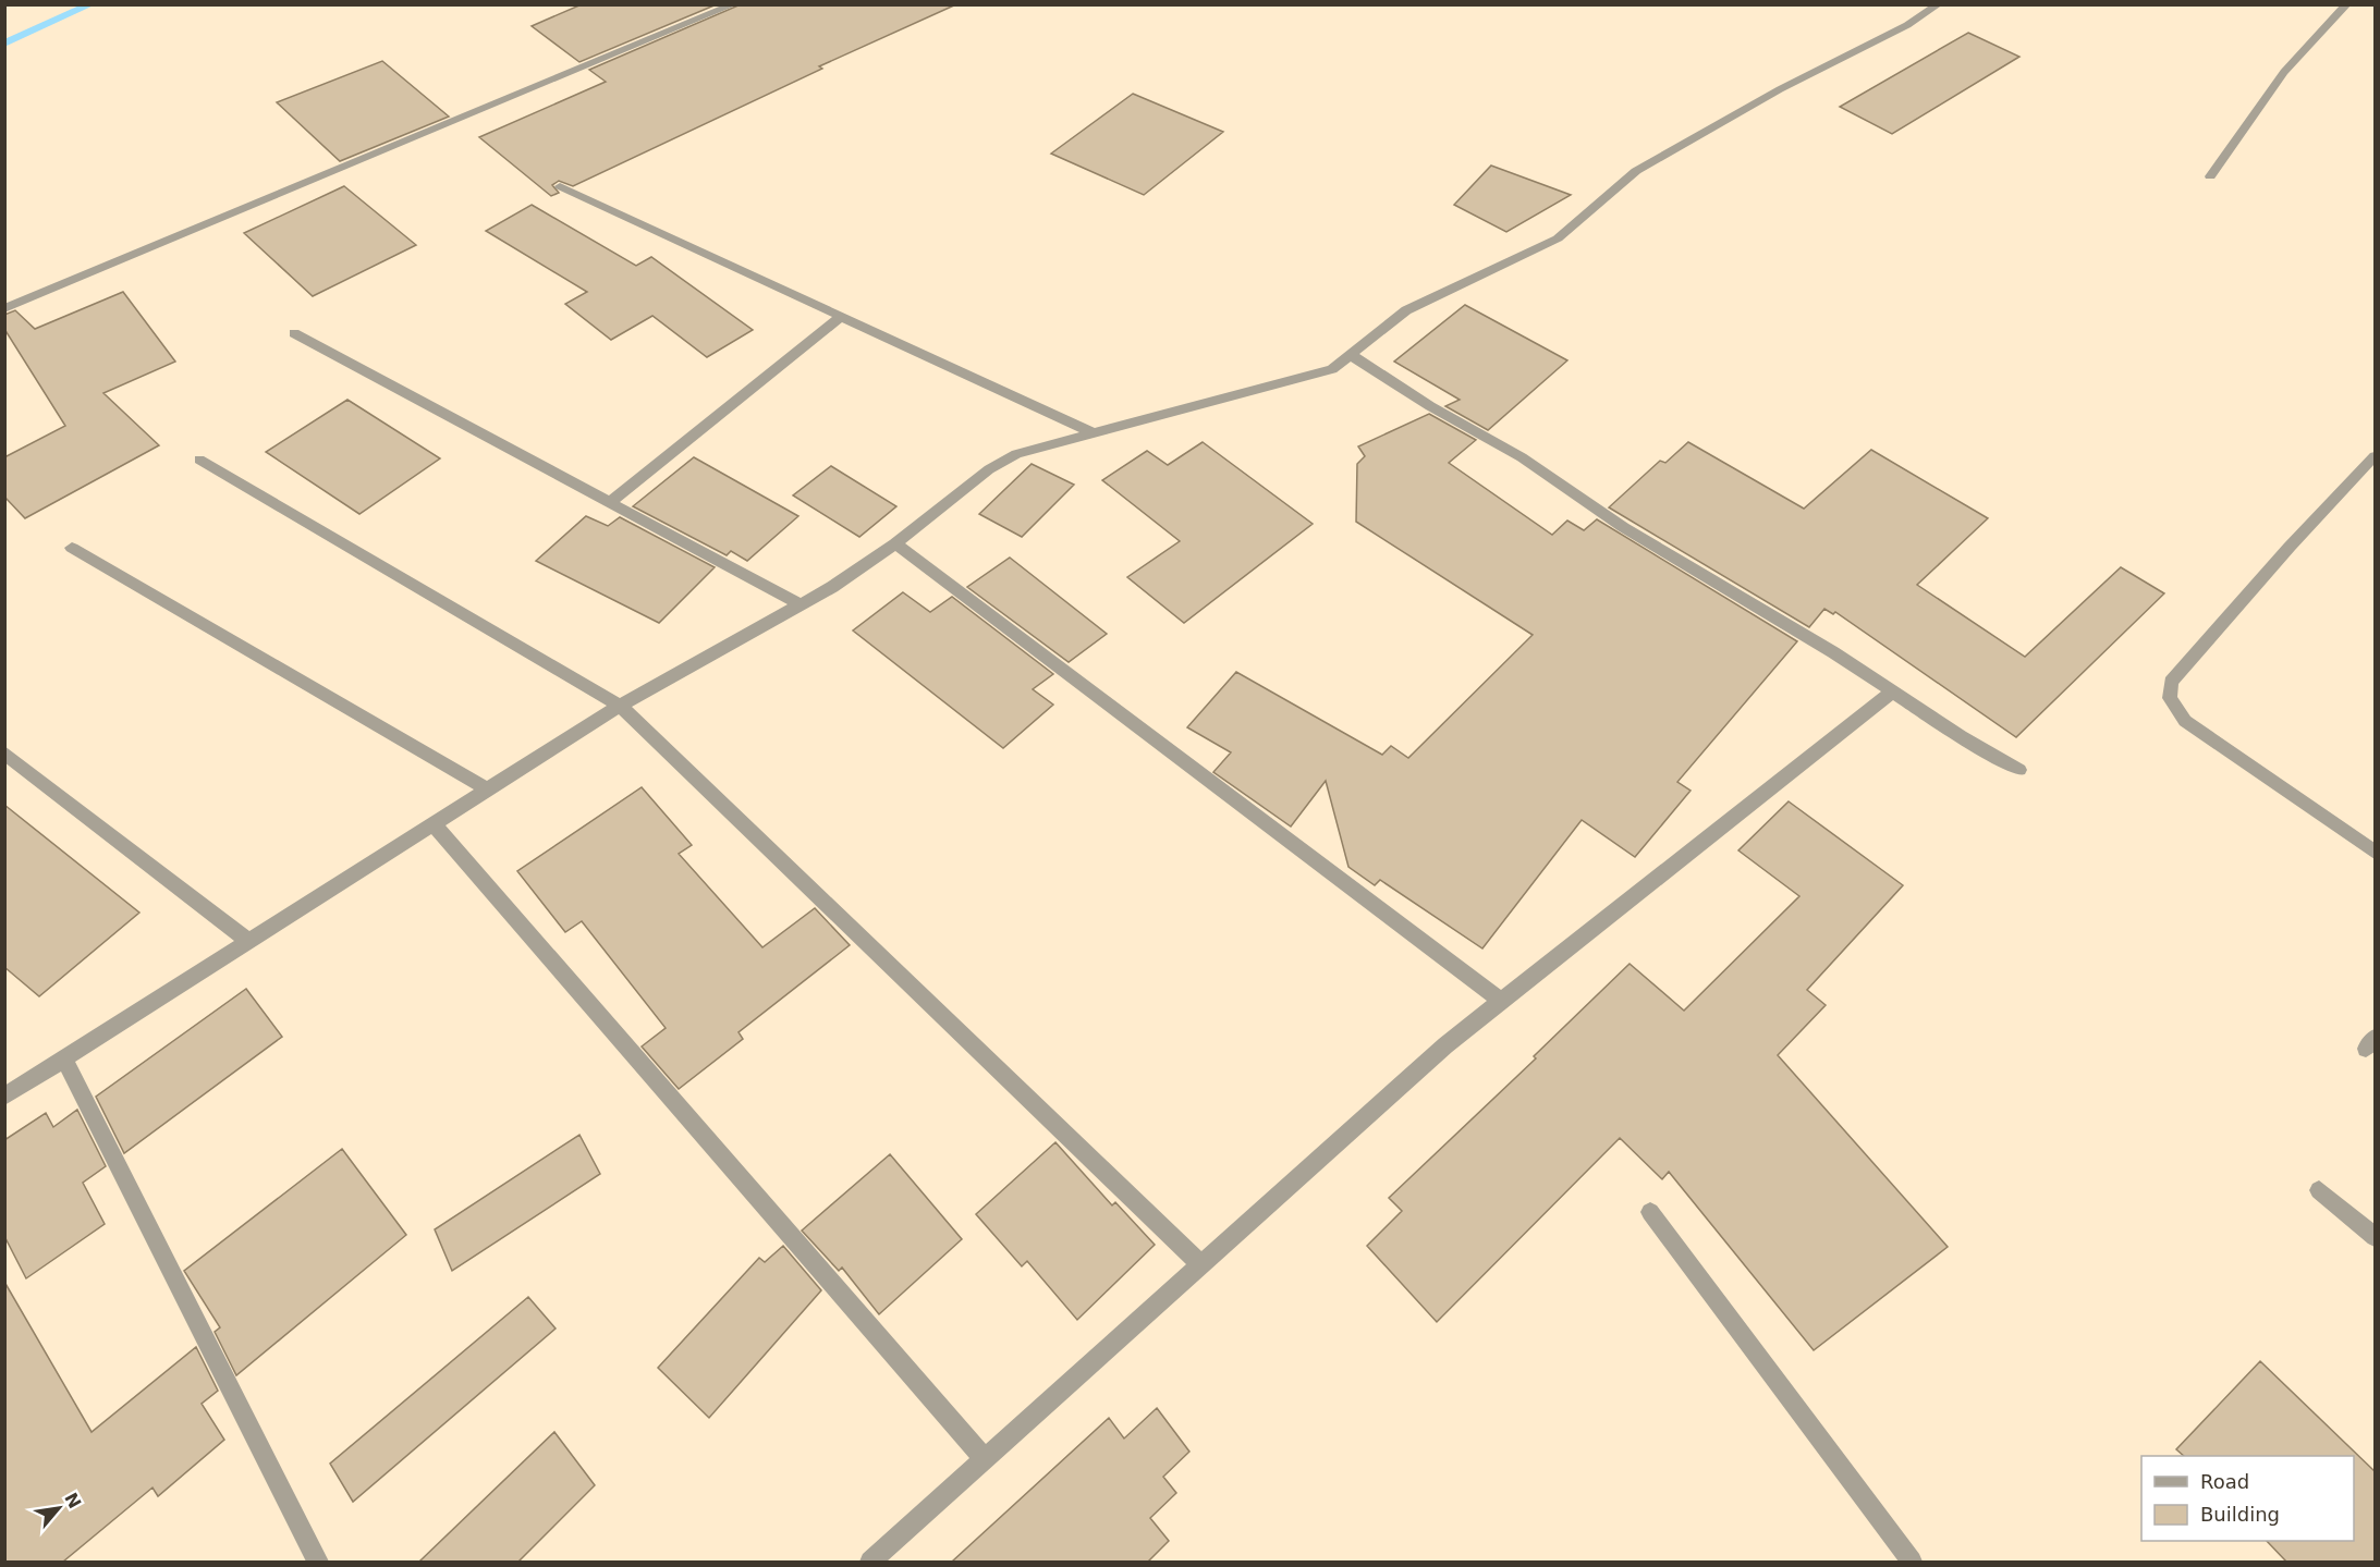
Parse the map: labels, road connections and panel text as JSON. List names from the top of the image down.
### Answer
{
  "legend": ["Road", "Building"],
  "north": "top right"
}
